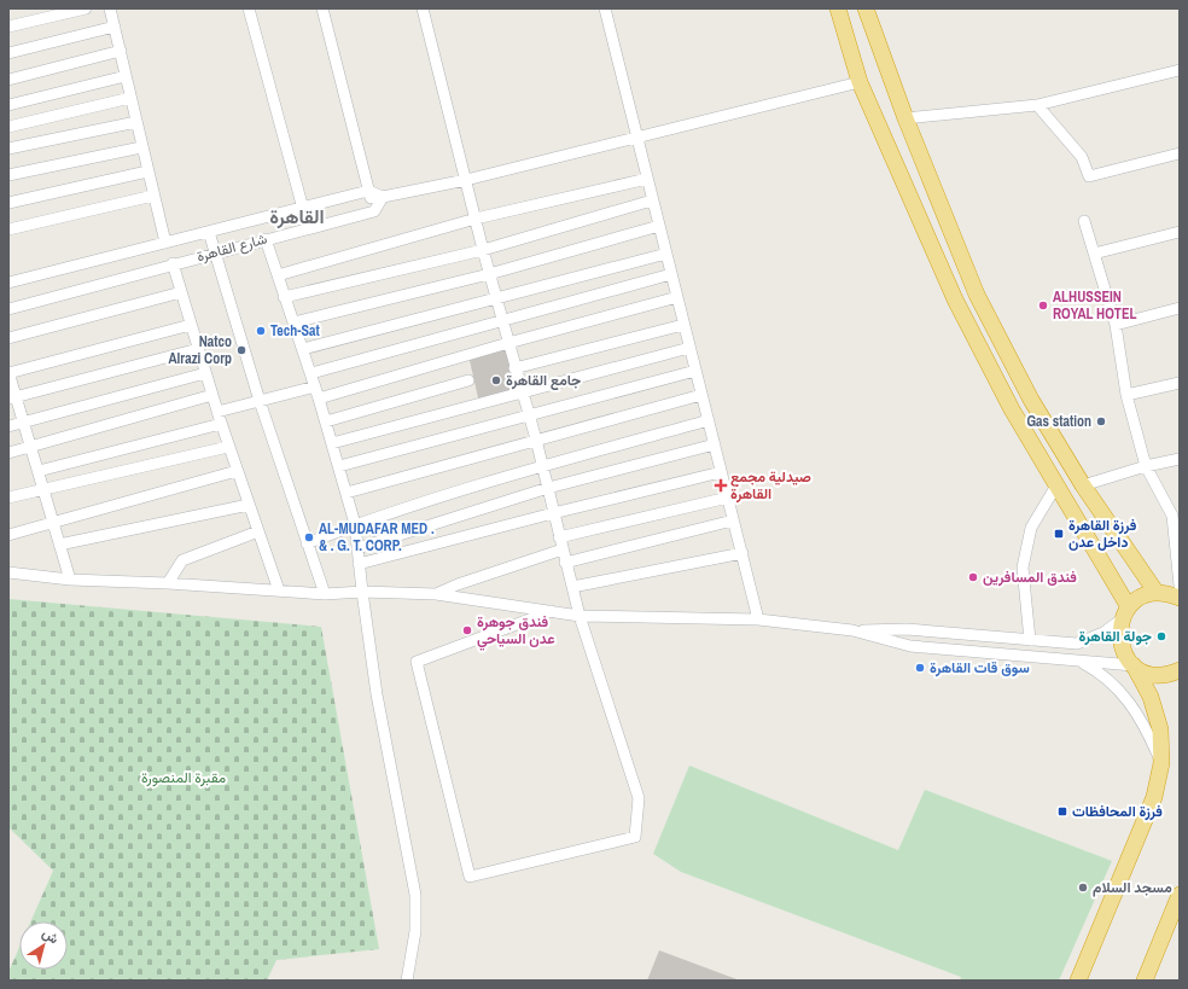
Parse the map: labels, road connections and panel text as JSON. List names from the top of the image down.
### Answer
{
  "streets": {
    "street": ["شارع القاهرة"]
  },
  "districts": ["القاهرة"],
  "parks": ["مقبرة المنصورة"],
  "places": {
    "other": [
      "ALHUSSEIN ROYAL HOTEL",
      "Tech-Sat",
      "Natco Alrazi Corp",
      "جامع القاهرة",
      "Gas station",
      "AL-MUDAFAR MED . & . G. T. CORP.",
      "فندق المسافرين",
      "فندق جوهرة عدن السياحي",
      "جولة القاهرة",
      "سوق قات القاهرة",
      "مسجد السلام"
    ],
    "health": ["صيدلية مجمع القاهرة"],
    "transit": ["فرزة القاهرة داخل عدن", "فرزة المحافظات"]
  },
  "north": "top right"
}
